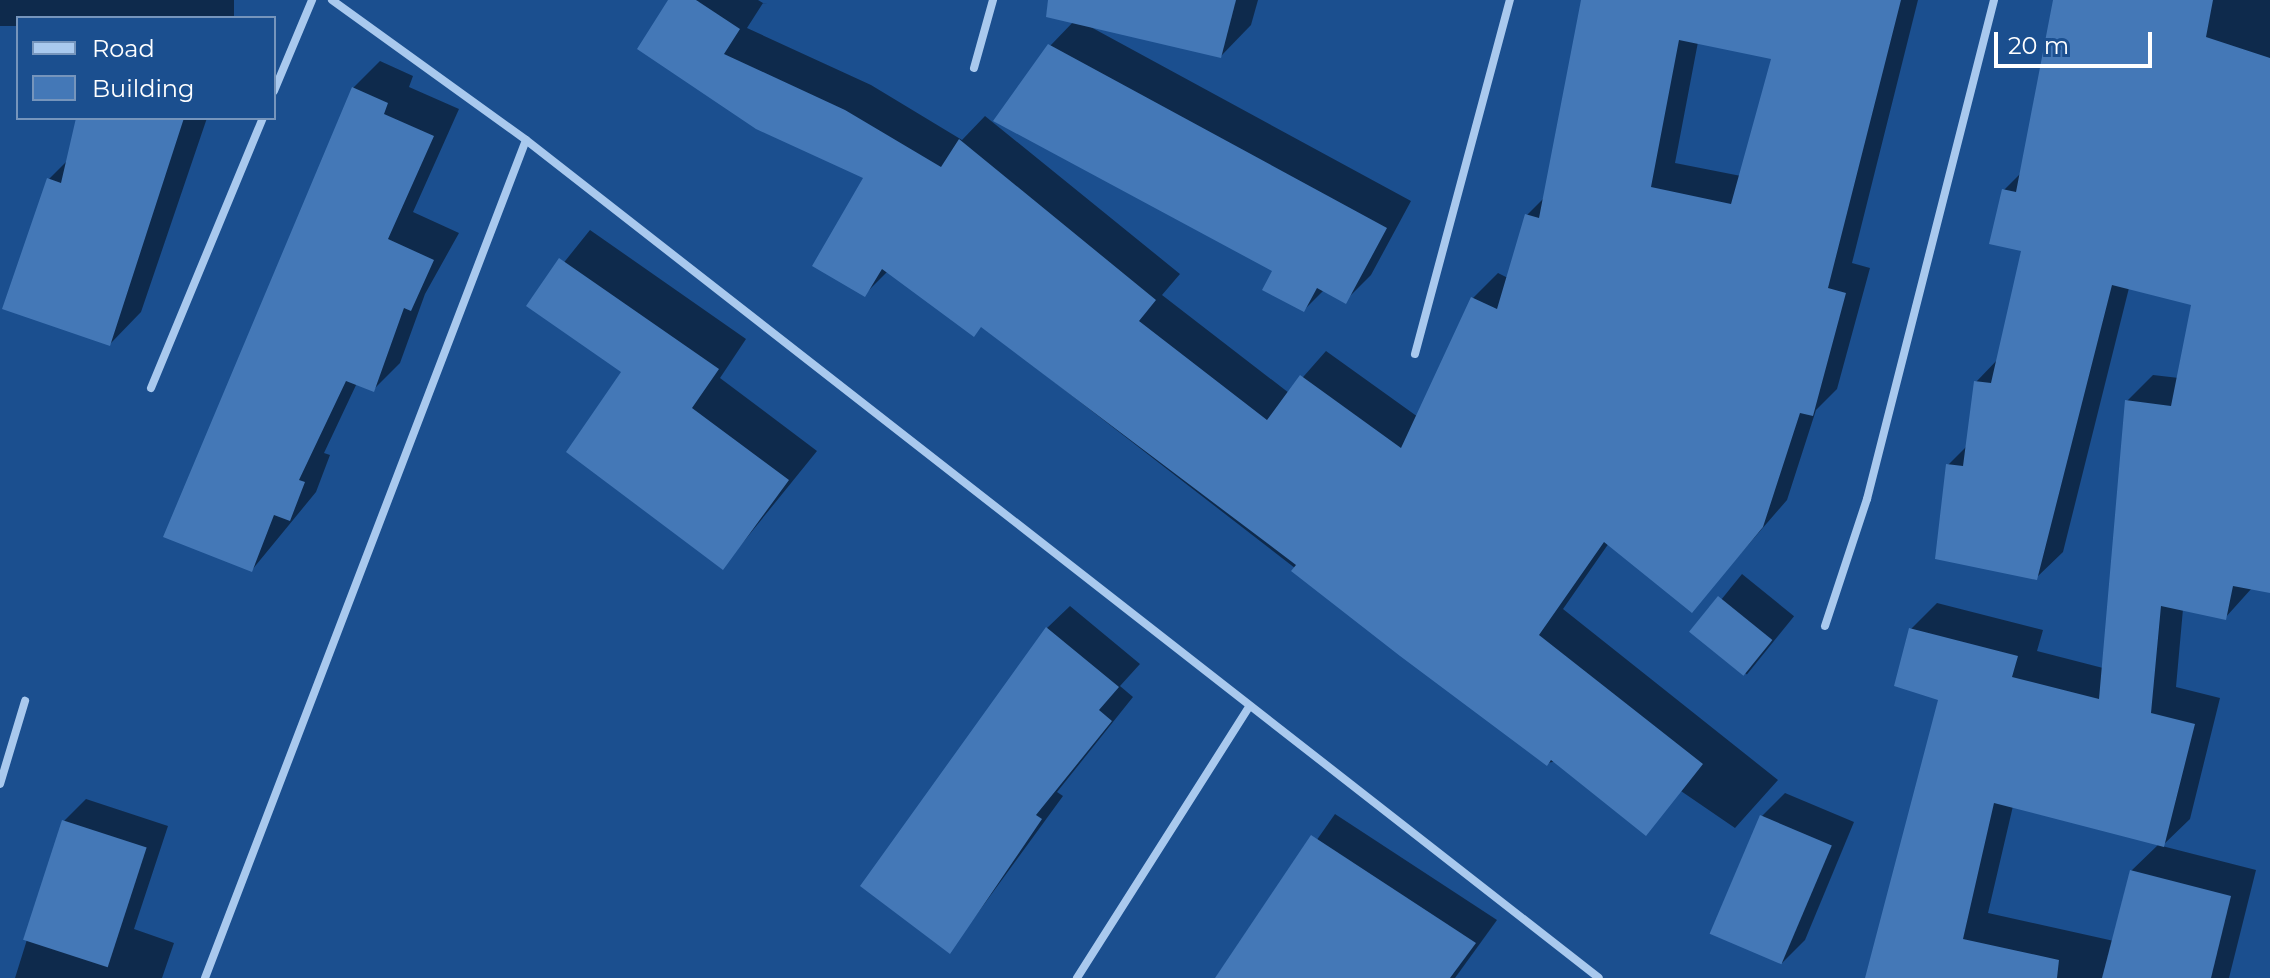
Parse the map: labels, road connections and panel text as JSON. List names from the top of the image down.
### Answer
{
  "legend": ["Road", "Building"],
  "scale_bar": "20 m"
}
